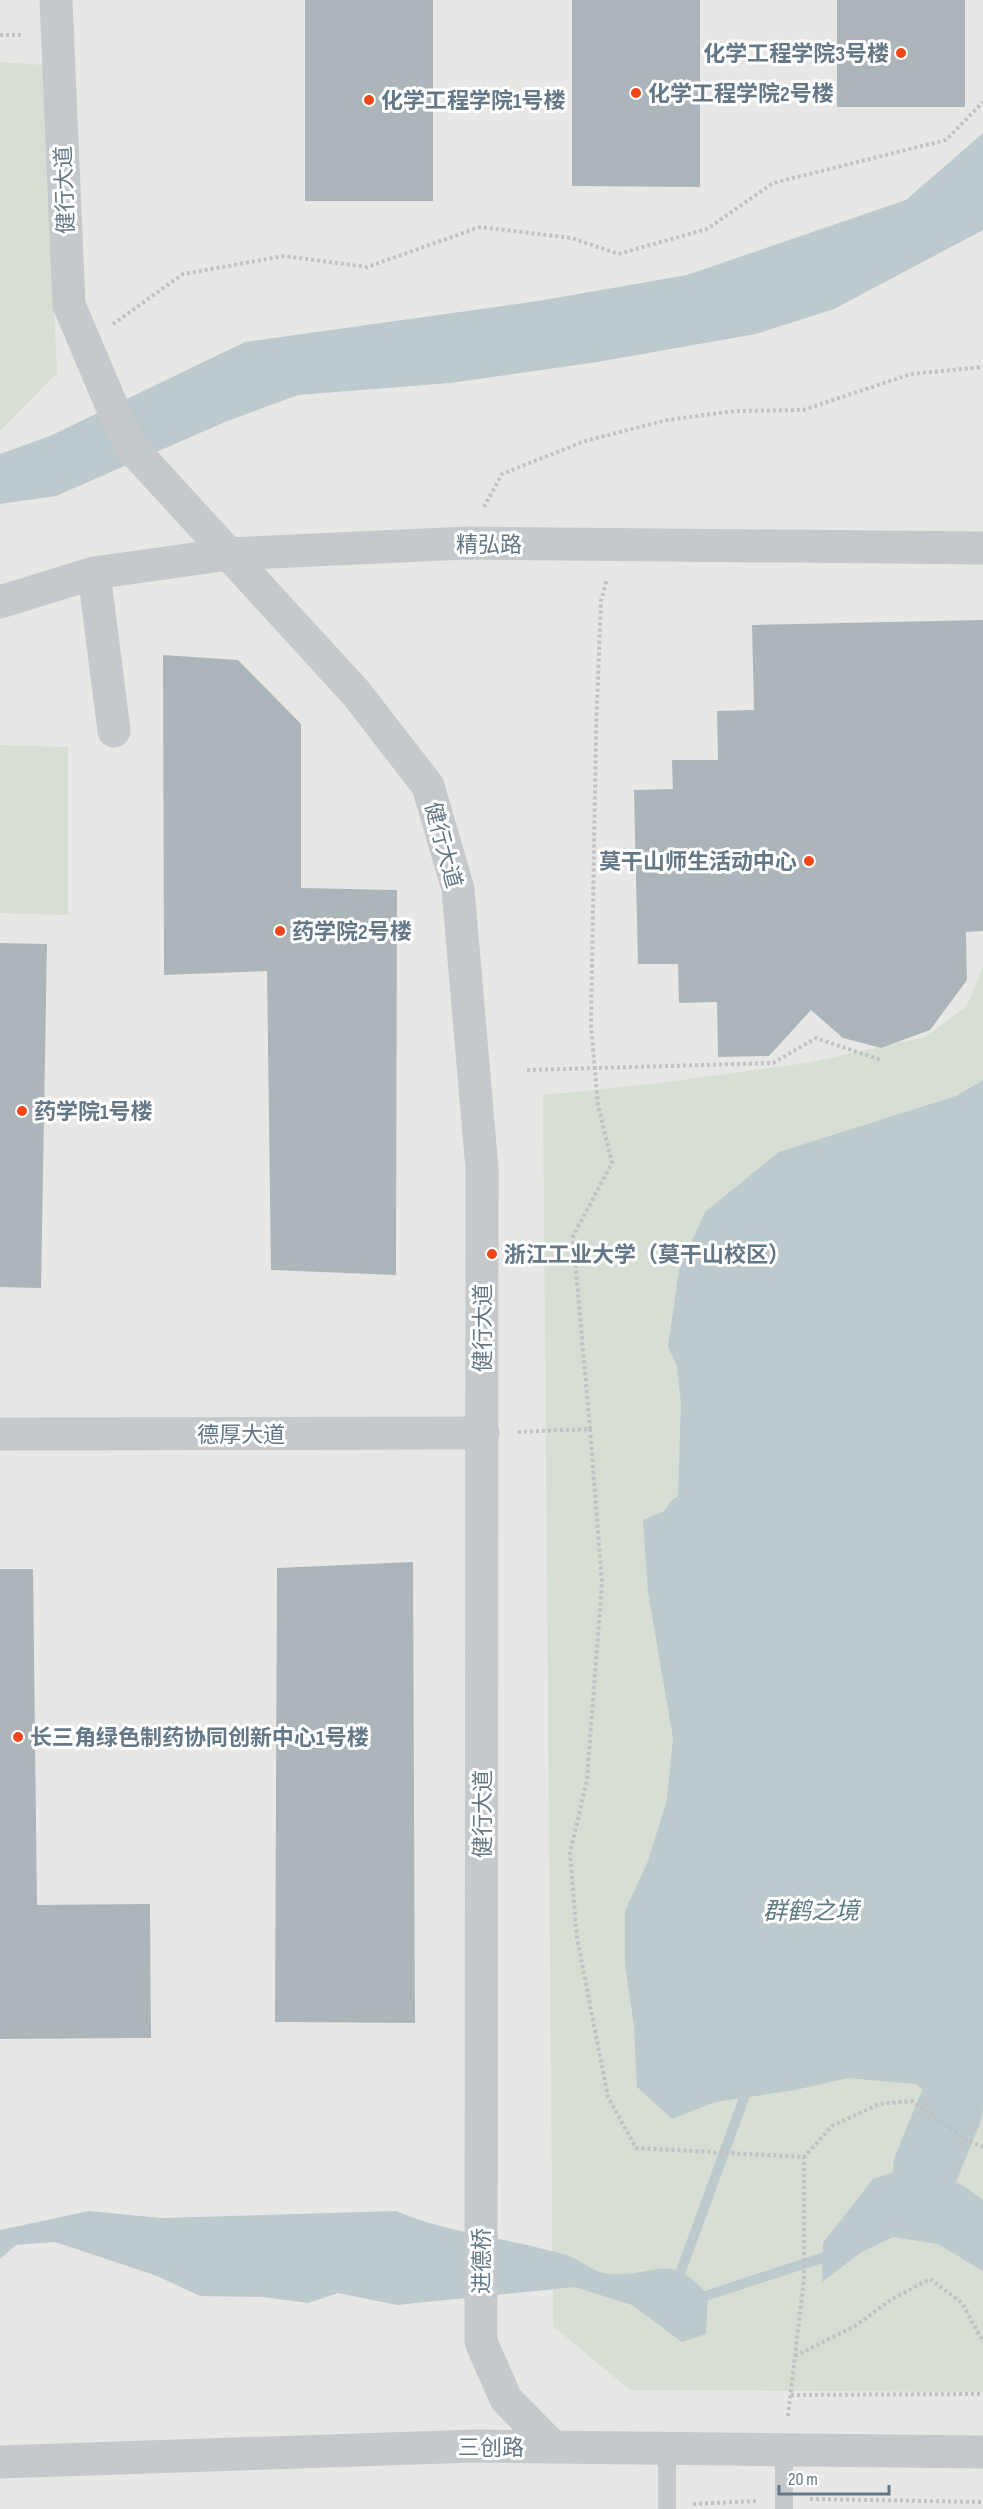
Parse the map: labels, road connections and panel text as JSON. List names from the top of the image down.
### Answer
{
  "streets": {
    "street": [
      "健行大道",
      "精弘路",
      "德厚大道",
      "进德桥",
      "三创路"
    ]
  },
  "crossings": [
    ["健行大道", "精弘路"],
    ["健行大道", "德厚大道"],
    ["健行大道", "进德桥"],
    ["进德桥", "三创路"]
  ],
  "water": ["群鹤之境"],
  "places": [
    "化学工程学院3号楼",
    "化学工程学院2号楼",
    "化学工程学院1号楼",
    "莫干山师生活动中心",
    "药学院2号楼",
    "药学院1号楼",
    "浙江工业大学（莫干山校区）",
    "长三角绿色制药协同创新中心1号楼"
  ],
  "scale_bar": "20 m"
}
